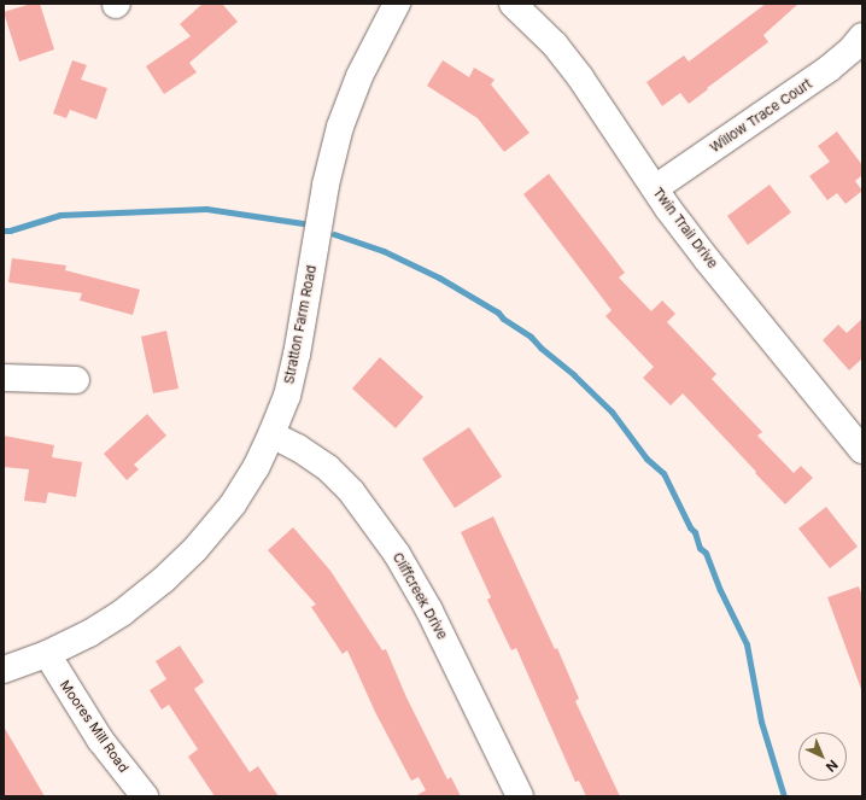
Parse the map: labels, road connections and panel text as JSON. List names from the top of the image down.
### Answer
{
  "streets": {
    "street": [
      "Willow Trace Court",
      "Twin Trail Drive",
      "Stratton Farm Road",
      "Cliffcreek Drive",
      "Moores Mill Road"
    ]
  },
  "crossings": [
    ["Willow Trace Court", "Twin Trail Drive"],
    ["Stratton Farm Road", "Cliffcreek Drive"],
    ["Stratton Farm Road", "Moores Mill Road"]
  ],
  "north": "bottom right"
}
